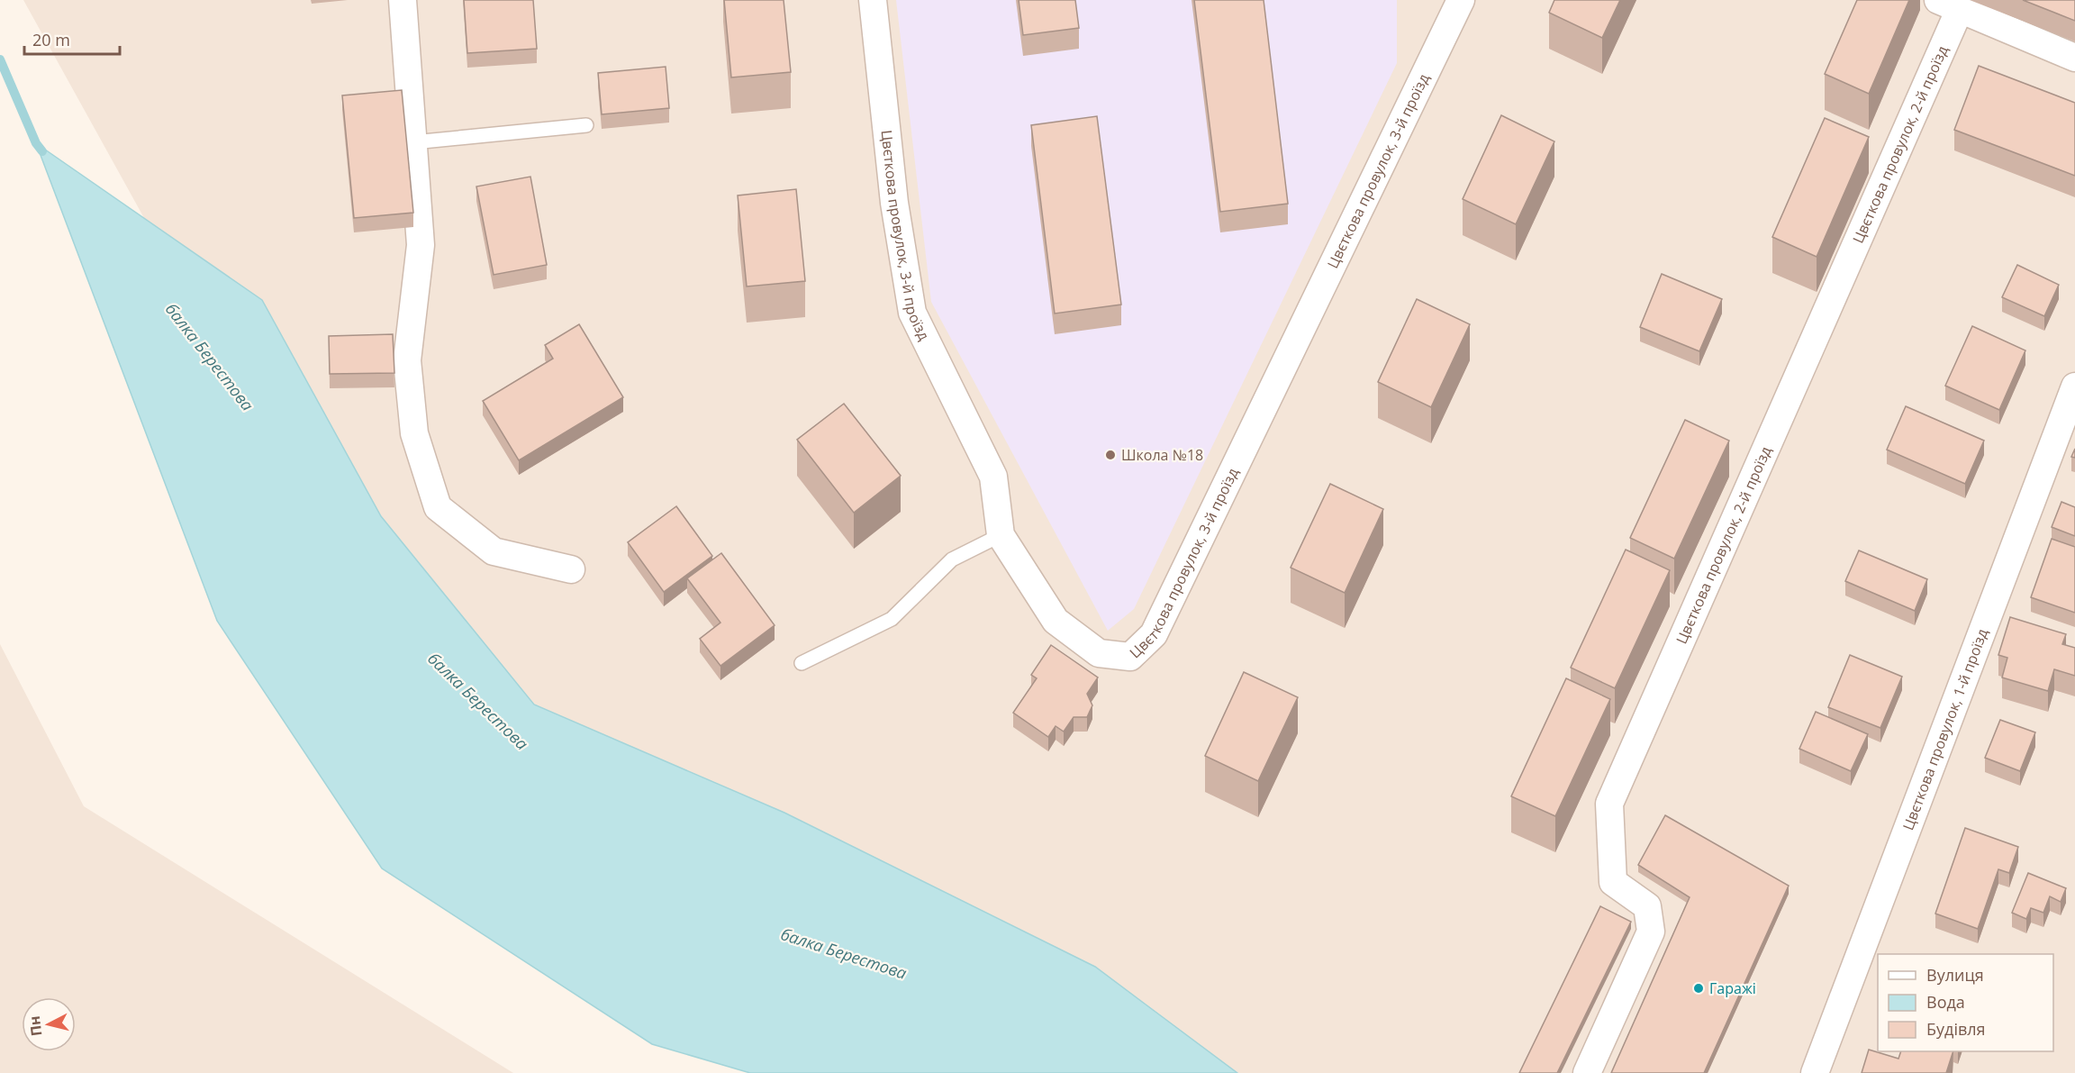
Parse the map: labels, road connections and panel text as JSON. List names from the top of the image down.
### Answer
{
  "streets": {
    "street": ["Цвєткова провулок, 2-й проїзд", "Цвєткова провулок, 3-й проїзд", "Цвєткова провулок, 1-й проїзд"]
  },
  "water": ["балка Берестова"],
  "places": ["Школа №18", "Гаражі"],
  "legend": ["Вулиця", "Вода", "Будівля"],
  "scale_bar": "20 m",
  "north": "left"
}
